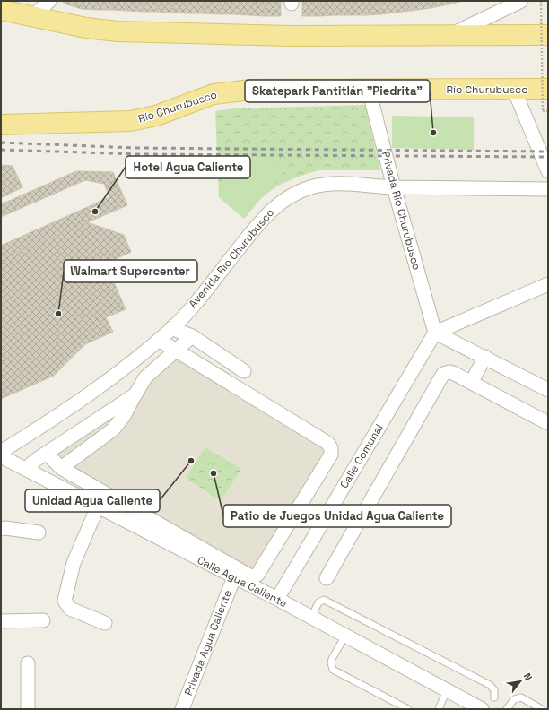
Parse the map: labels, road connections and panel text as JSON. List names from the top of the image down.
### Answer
{
  "streets": {
    "main road": ["Río Churubusco"],
    "street": [
      "Privada Río Churubusco",
      "Avenida Río Churubusco",
      "Calle Comunal",
      "Calle Agua Caliente",
      "Privada Agua Caliente"
    ]
  },
  "crossings": [
    ["Río Churubusco", "Privada Río Churubusco"],
    ["Privada Río Churubusco", "Avenida Río Churubusco"],
    ["Privada Río Churubusco", "Calle Comunal"],
    ["Calle Comunal", "Calle Agua Caliente"],
    ["Calle Agua Caliente", "Privada Agua Caliente"]
  ],
  "places": [
    "Skatepark Pantitlán \"Piedrita\"",
    "Hotel Agua Caliente",
    "Walmart Supercenter",
    "Unidad Agua Caliente",
    "Patio de Juegos Unidad Agua Caliente"
  ],
  "north": "top right"
}
